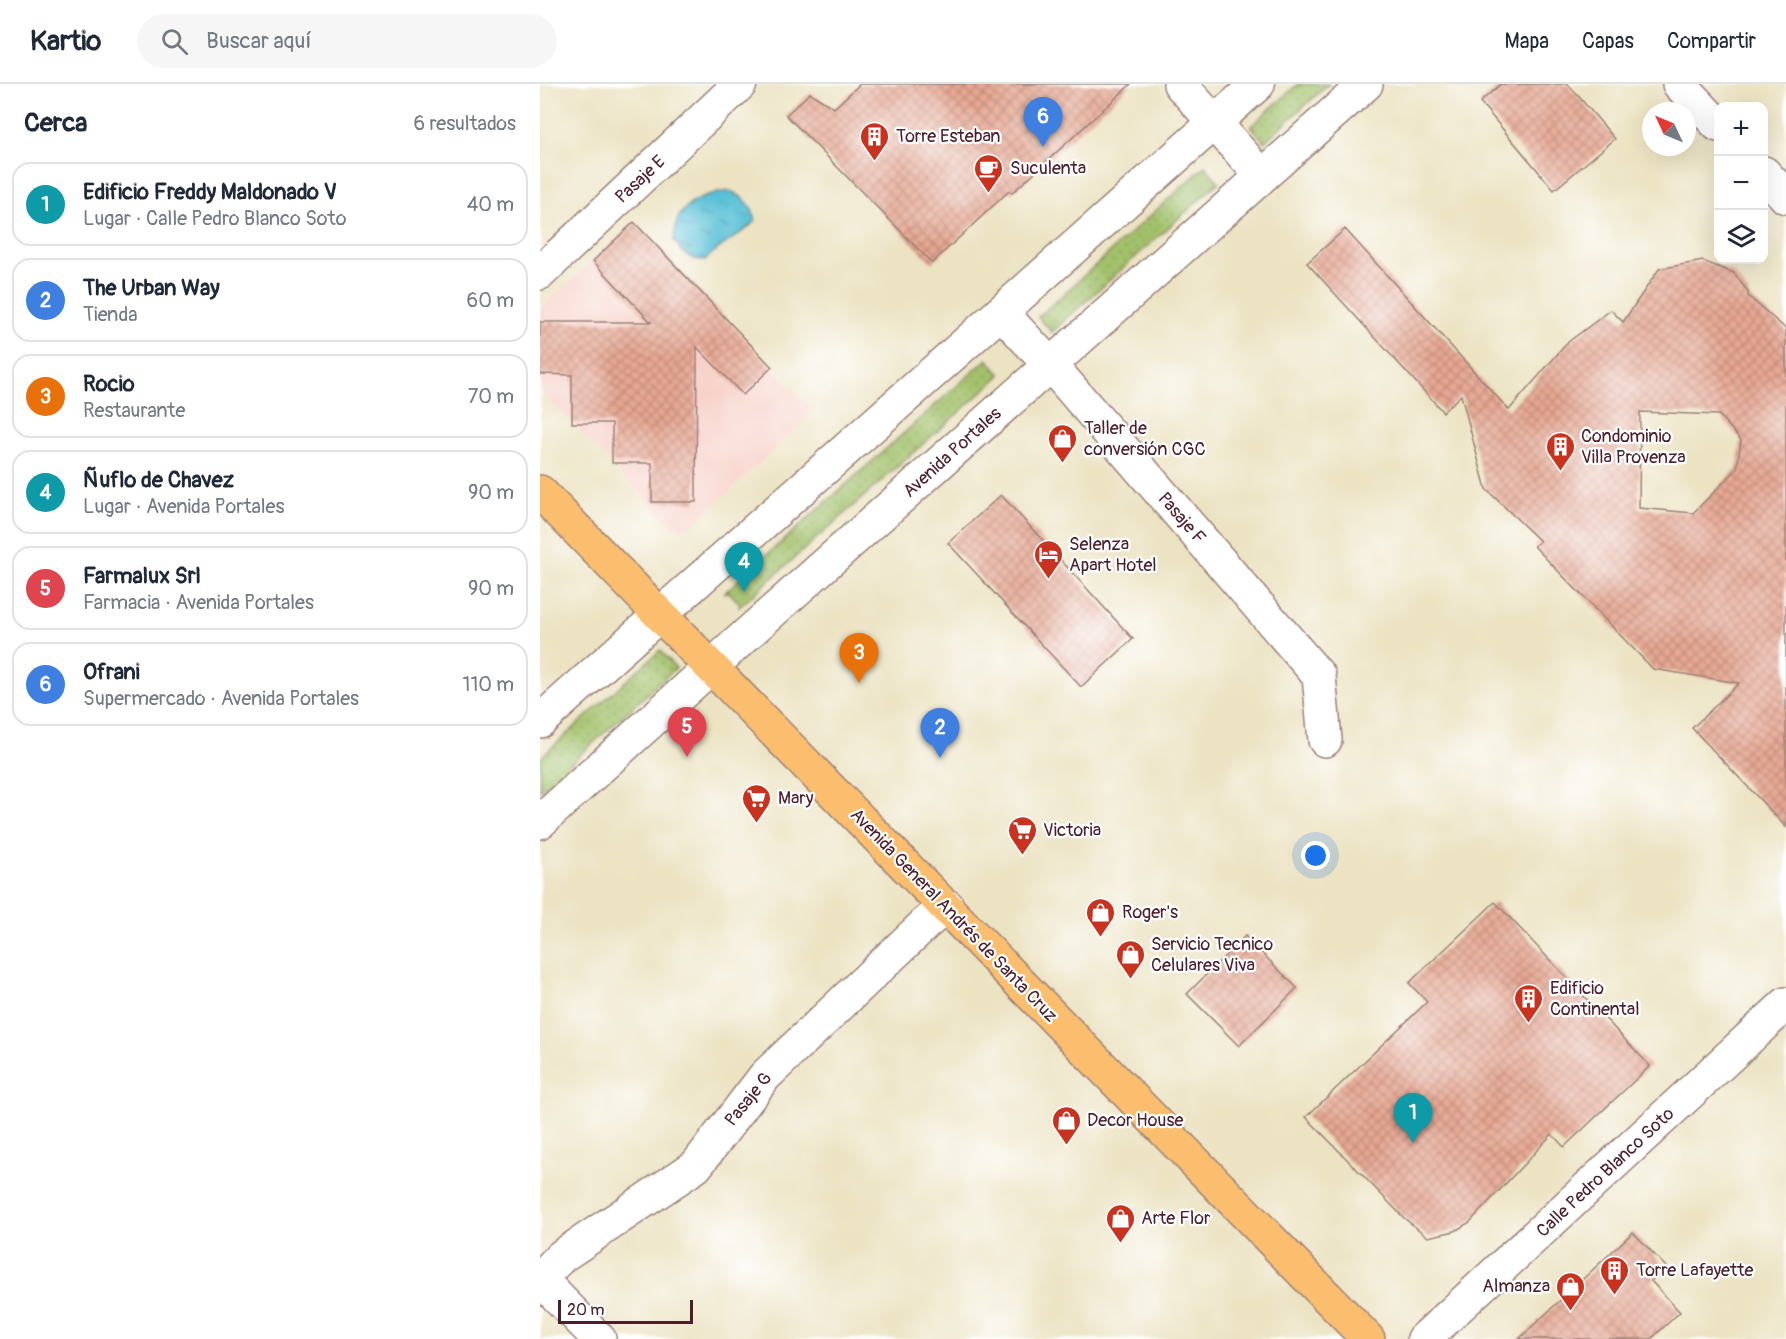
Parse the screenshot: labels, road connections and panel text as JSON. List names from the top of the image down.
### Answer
{
  "streets": {
    "main road": ["Avenida General Andrés de Santa Cruz"],
    "street": [
      "Pasaje E",
      "Avenida Portales",
      "Pasaje F",
      "Pasaje G",
      "Calle Pedro Blanco Soto"
    ]
  },
  "crossings": [
    ["Avenida Portales", "Pasaje F"],
    ["Avenida Portales", "Avenida General Andrés de Santa Cruz"],
    ["Avenida General Andrés de Santa Cruz", "Pasaje G"]
  ],
  "places": {
    "building": [
      "Torre Esteban",
      "Condominio Villa Provenza",
      "Edificio Continental",
      "Torre Lafayette"
    ],
    "cafe": ["Suculenta"],
    "shop": [
      "Taller de conversión CGC",
      "Roger's",
      "Servicio Tecnico Celulares Viva",
      "Decor House",
      "Arte Flor",
      "Almanza"
    ],
    "hotel": ["Selenza Apart Hotel"],
    "supermarket": ["Mary", "Victoria"]
  },
  "scale_bar": "20 m",
  "north": "top left",
  "page": {
    "header": "Kartio",
    "search": "Buscar aquí",
    "nav": ["Mapa", "Capas", "Compartir"],
    "heading": ["Cerca", "6 resultados"],
    "pins": [
      "6",
      "4",
      "3",
      "5",
      "2",
      "1"
    ],
    "map_buttons": ["+", "−"],
    "list": [
      {
        "mark": "1",
        "name": "Edificio Freddy Maldonado V",
        "note": "Lugar · Calle Pedro Blanco Soto",
        "value": "40 m"
      },
      {
        "mark": "2",
        "name": "The Urban Way",
        "note": "Tienda",
        "value": "60 m"
      },
      {
        "mark": "3",
        "name": "Rocio",
        "note": "Restaurante",
        "value": "70 m"
      },
      {
        "mark": "4",
        "name": "Ñuflo de Chavez",
        "note": "Lugar · Avenida Portales",
        "value": "90 m"
      },
      {
        "mark": "5",
        "name": "Farmalux Srl",
        "note": "Farmacia · Avenida Portales",
        "value": "90 m"
      },
      {
        "mark": "6",
        "name": "Ofrani",
        "note": "Supermercado · Avenida Portales",
        "value": "110 m"
      }
    ],
    "scale": "20 m"
  }
}
